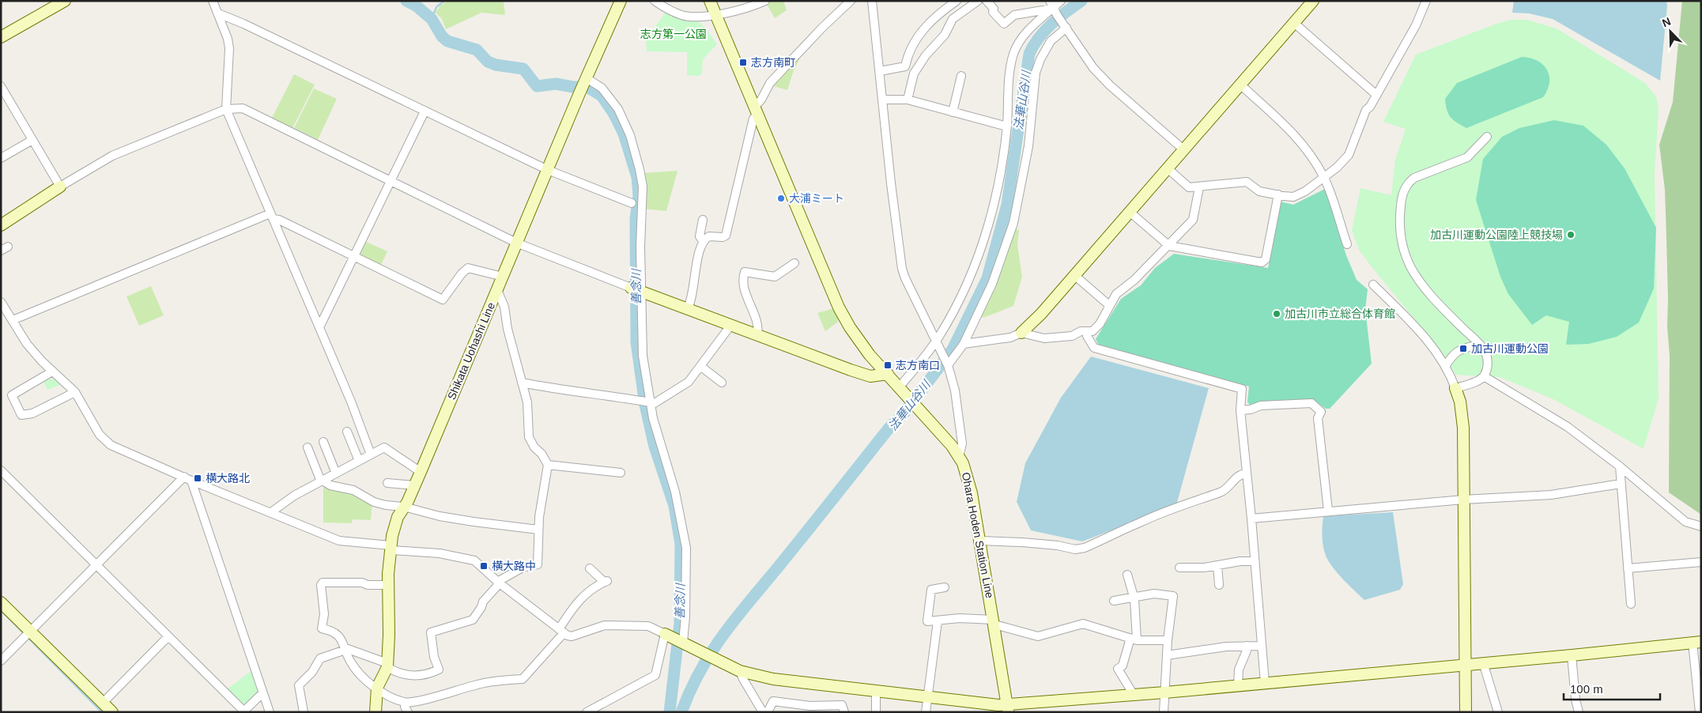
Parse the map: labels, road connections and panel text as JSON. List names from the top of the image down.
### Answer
{
  "streets": {
    "street": ["Shikata Uohashi Line", "Ohara Hoden Station Line"]
  },
  "water": ["法華山谷川", "善念川"],
  "parks": ["志方第一公園"],
  "places": {
    "transit": [
      "志方南町",
      "加古川運動公園",
      "志方南口",
      "横大路北",
      "横大路中"
    ],
    "other": ["大浦ミート", "加古川運動公園陸上競技場", "加古川市立総合体育館"]
  },
  "scale_bar": "100 m",
  "north": "top left"
}
